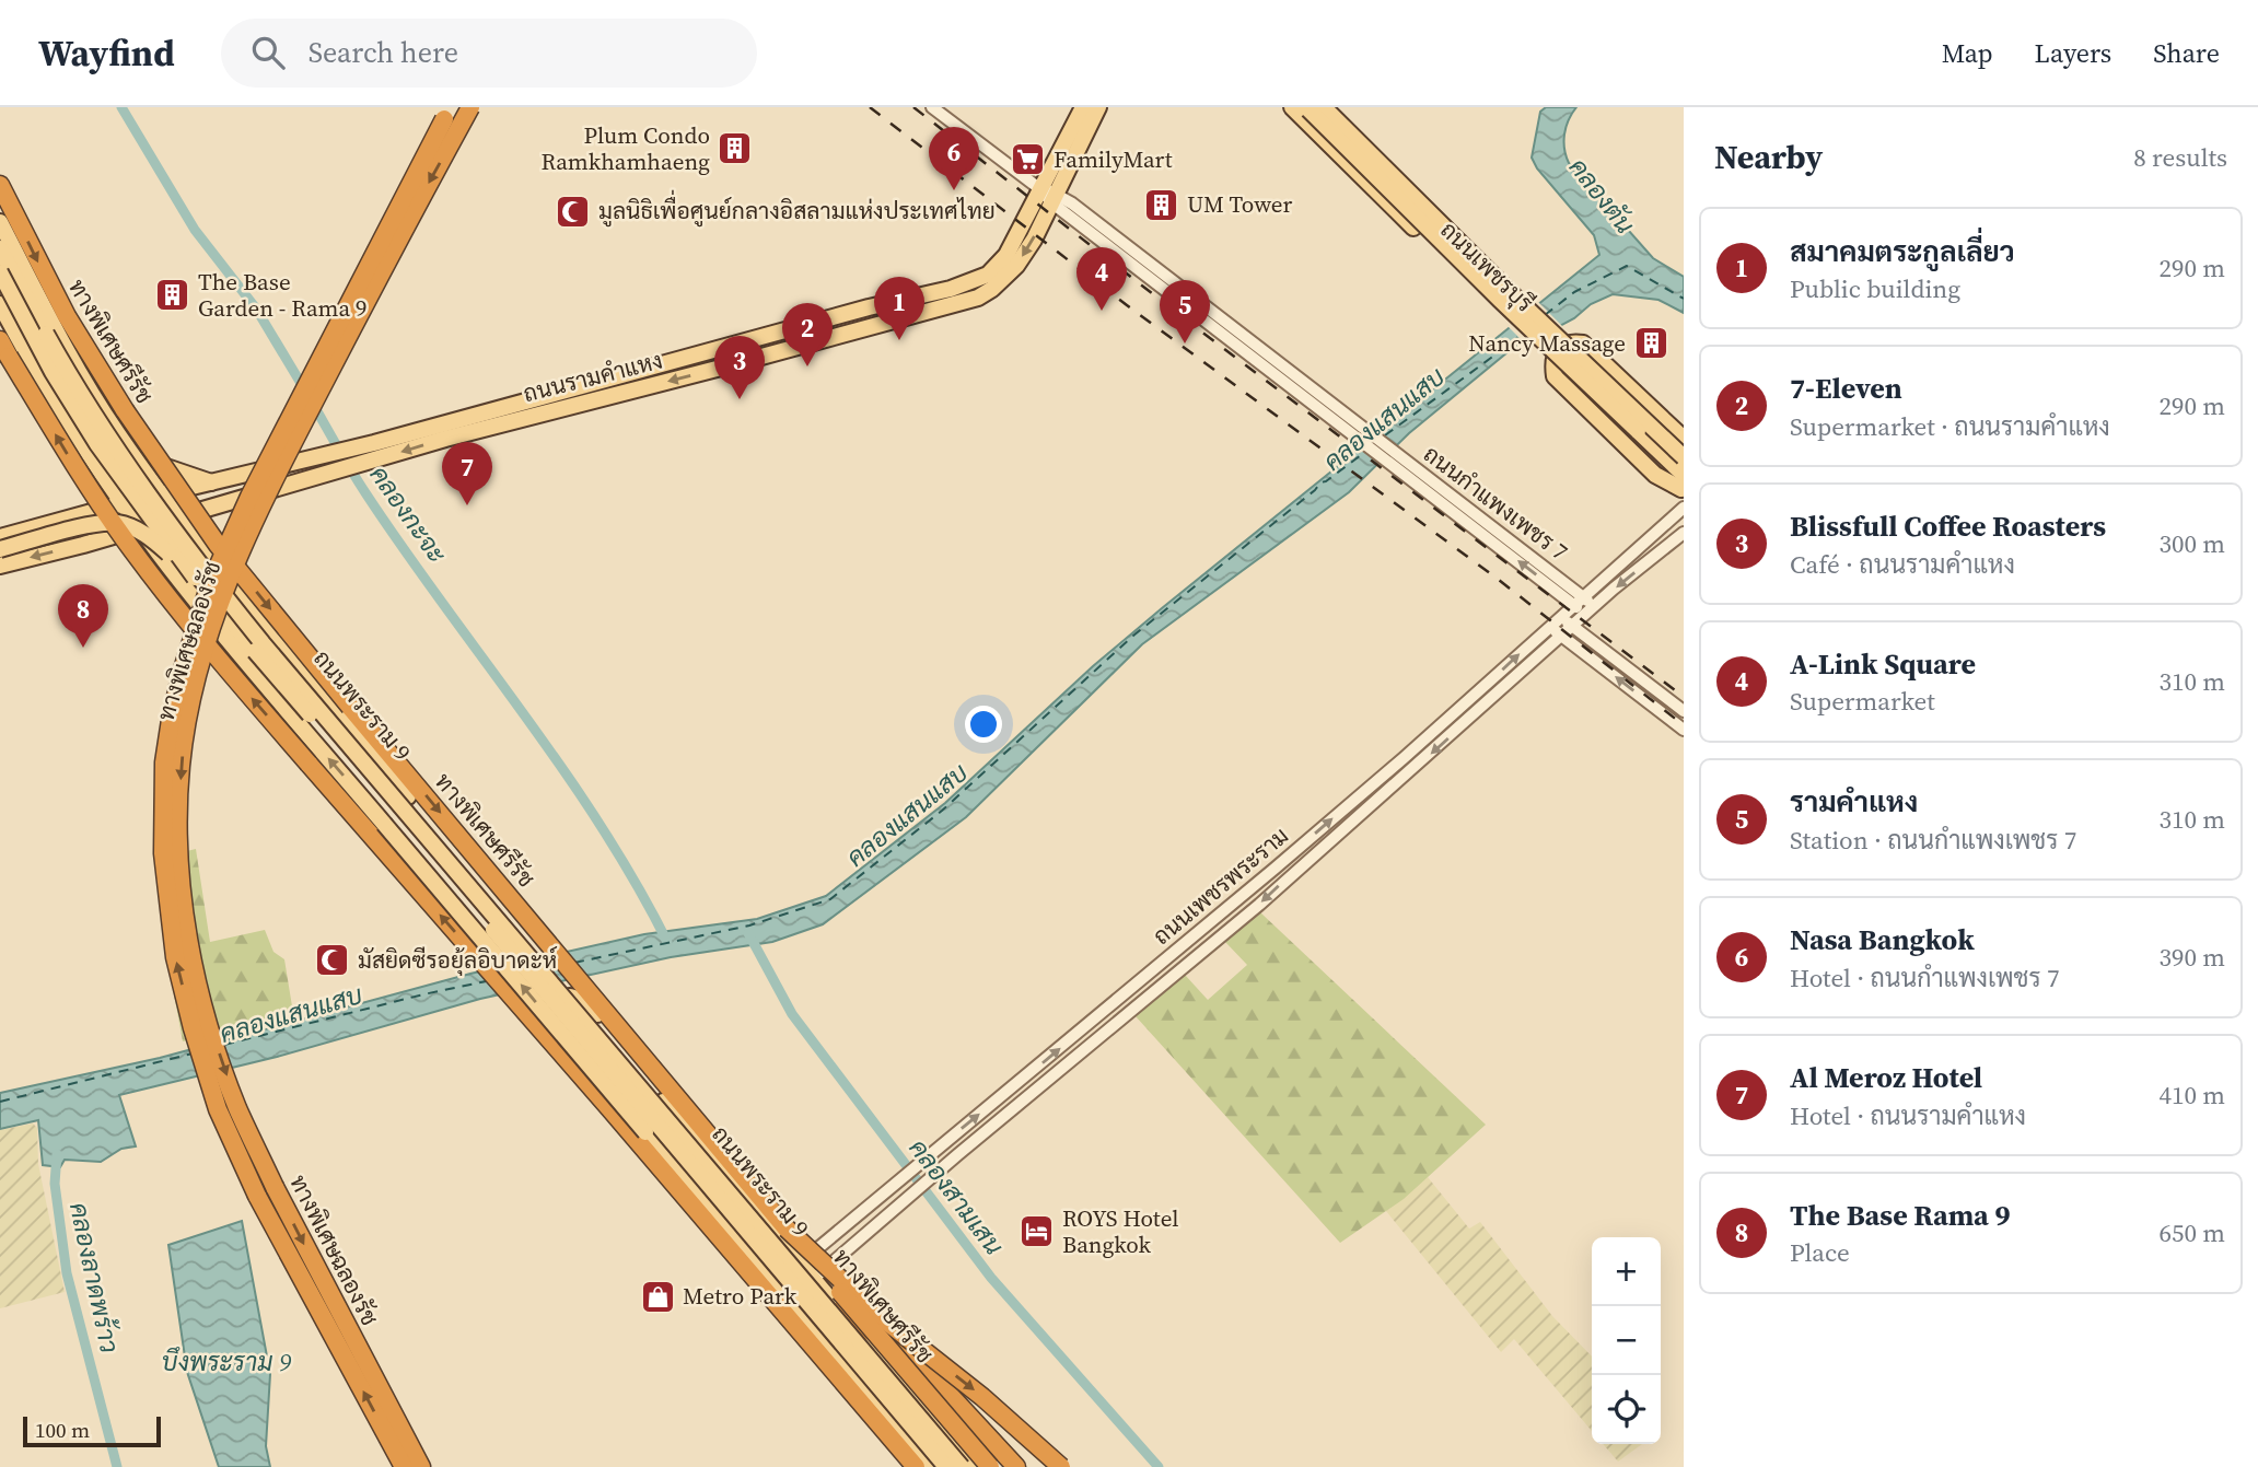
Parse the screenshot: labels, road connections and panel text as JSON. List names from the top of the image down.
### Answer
{
  "streets": {
    "highway": ["ทางพิเศษศรีรัช", "ทางพิเศษฉลองรัช"],
    "main road": ["ถนนเพชรบุรี", "ถนนรามคำแหง", "ถนนพระราม 9"],
    "street": ["ถนนกำแพงเพชร 7", "ถนนเพชรพระราม"]
  },
  "crossings": [
    ["ถนนรามคำแหง", "ถนนกำแพงเพชร 7"],
    ["ถนนรามคำแหง", "ถนนพระราม 9"],
    ["ถนนกำแพงเพชร 7", "ถนนเพชรพระราม"],
    ["ถนนพระราม 9", "ถนนเพชรพระราม"]
  ],
  "water": [
    "คลองตัน",
    "คลองแสนแสบ",
    "คลองกะจะ",
    "คลองสามเสน",
    "คลองลาดพร้าว",
    "บึงพระราม 9"
  ],
  "places": {
    "building": [
      "Plum Condo Ramkhamhaeng",
      "UM Tower",
      "The Base Garden - Rama 9",
      "Nancy Massage"
    ],
    "supermarket": ["FamilyMart"],
    "mosque": ["มูลนิธิเพื่อศูนย์กลางอิสลามแห่งประเทศไทย", "มัสยิดซีรอยุ้ลอิบาดะห์"],
    "hotel": ["ROYS Hotel Bangkok"],
    "shop": ["Metro Park"]
  },
  "scale_bar": "100 m",
  "page": {
    "header": "Wayfind",
    "search": "Search here",
    "nav": ["Map", "Layers", "Share"],
    "heading": ["Nearby", "8 results"],
    "pins": [
      "6",
      "4",
      "1",
      "5",
      "2",
      "3",
      "7",
      "8"
    ],
    "list": [
      {
        "mark": "1",
        "name": "สมาคมตระกูลเลี่ยว",
        "note": "Public building",
        "value": "290 m"
      },
      {
        "mark": "2",
        "name": "7-Eleven",
        "note": "Supermarket · ถนนรามคำแหง",
        "value": "290 m"
      },
      {
        "mark": "3",
        "name": "Blissfull Coffee Roasters",
        "note": "Café · ถนนรามคำแหง",
        "value": "300 m"
      },
      {
        "mark": "4",
        "name": "A-Link Square",
        "note": "Supermarket",
        "value": "310 m"
      },
      {
        "mark": "5",
        "name": "รามคำแหง",
        "note": "Station · ถนนกำแพงเพชร 7",
        "value": "310 m"
      },
      {
        "mark": "6",
        "name": "Nasa Bangkok",
        "note": "Hotel · ถนนกำแพงเพชร 7",
        "value": "390 m"
      },
      {
        "mark": "7",
        "name": "Al Meroz Hotel",
        "note": "Hotel · ถนนรามคำแหง",
        "value": "410 m"
      },
      {
        "mark": "8",
        "name": "The Base Rama 9",
        "note": "Place",
        "value": "650 m"
      }
    ],
    "map_buttons": ["+", "−"],
    "scale": "100 m"
  }
}
